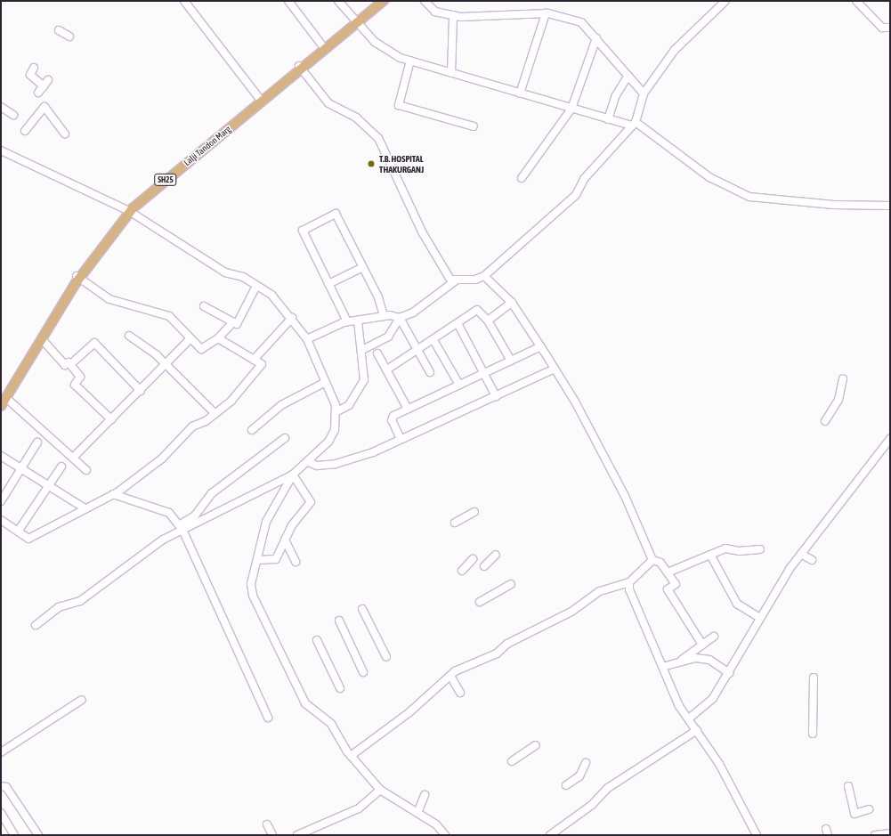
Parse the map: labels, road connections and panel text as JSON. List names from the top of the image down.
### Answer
{
  "streets": {
    "main road": ["Lalji Tandon Marg", "SH25"]
  },
  "places": ["T.B. HOSPITAL THAKURGANJ"]
}
